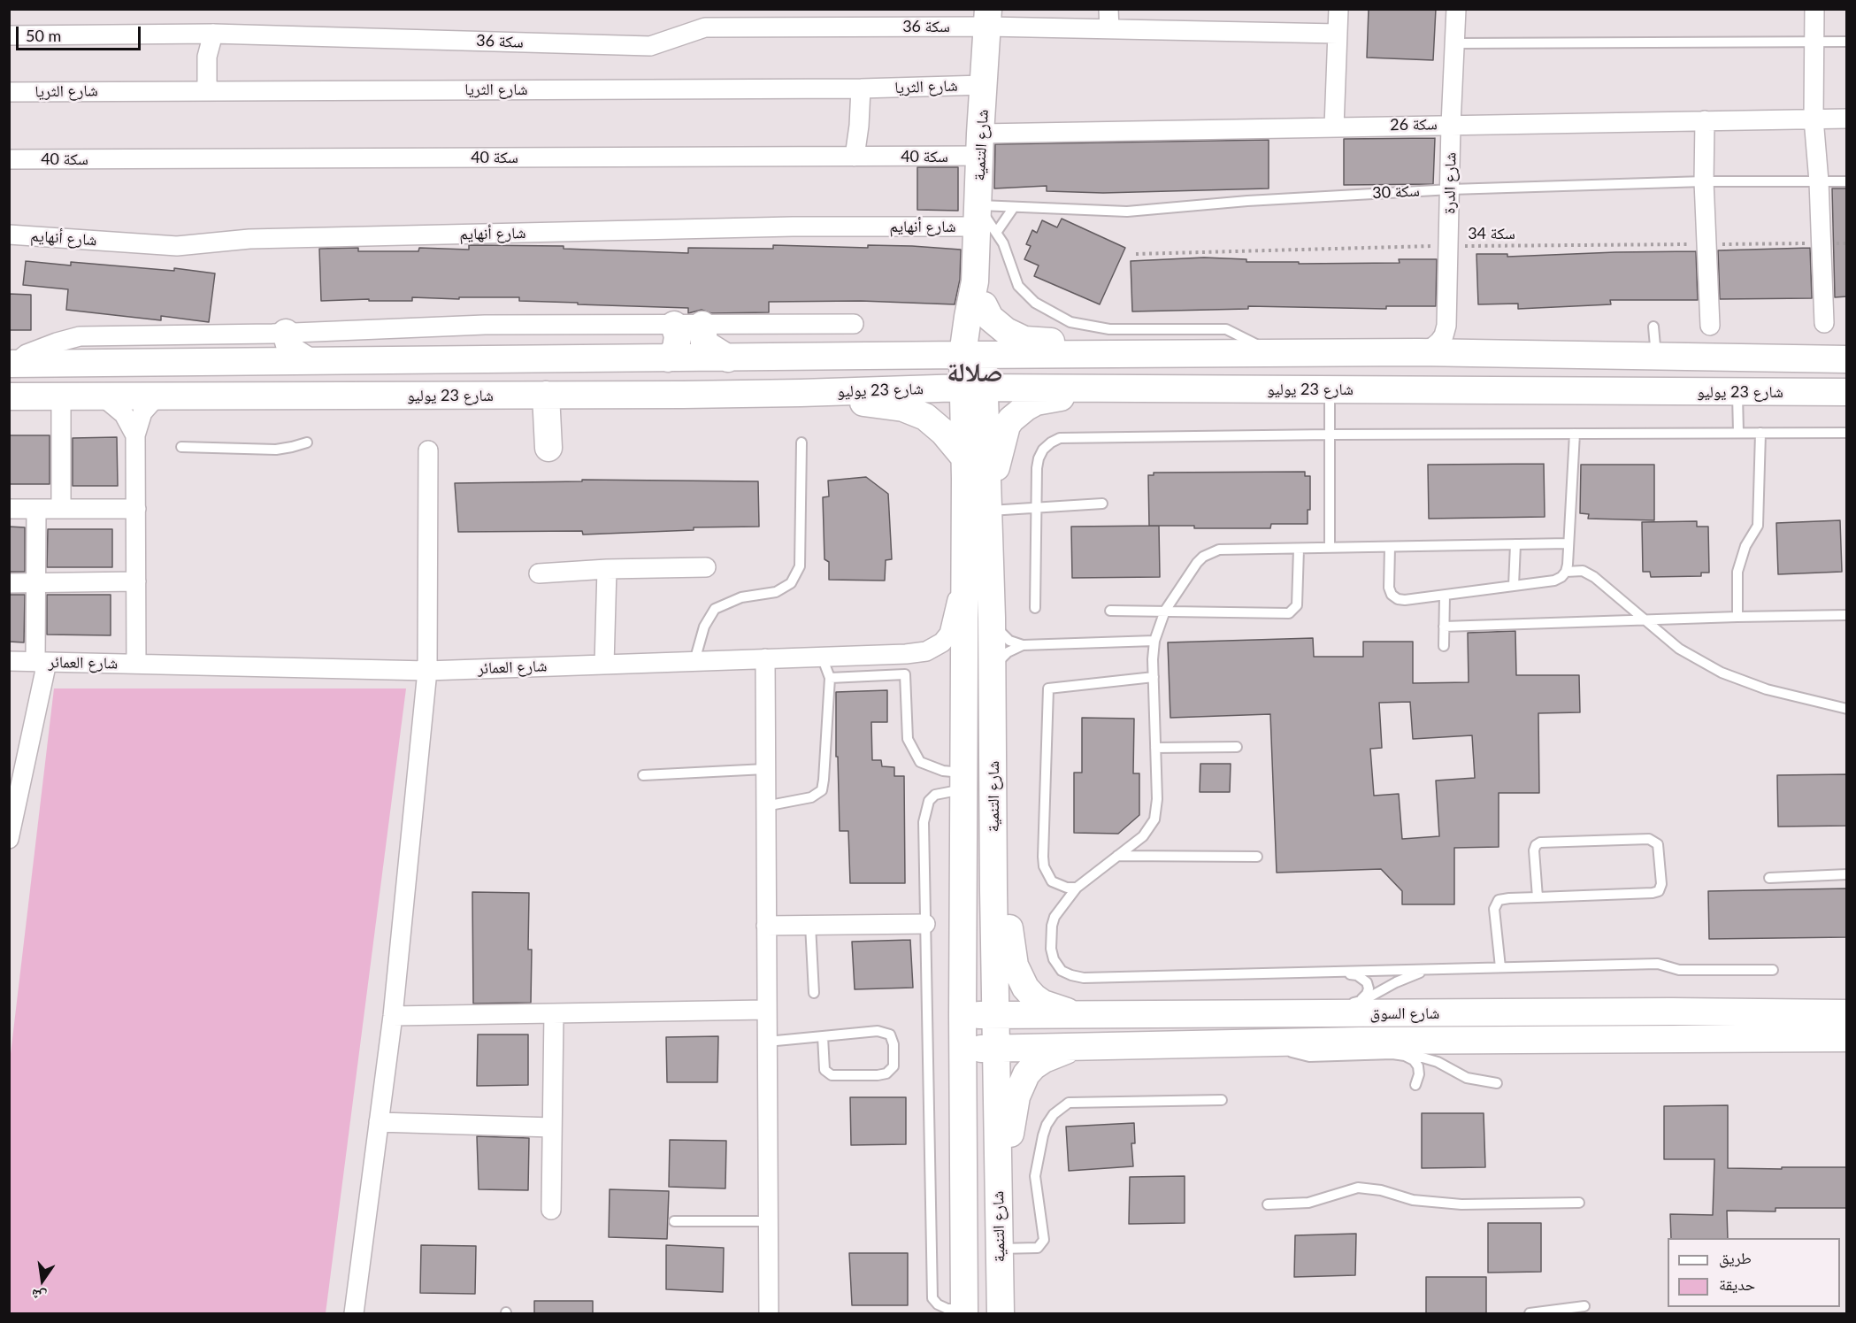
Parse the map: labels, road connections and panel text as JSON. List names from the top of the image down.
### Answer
{
  "streets": {
    "main road": ["شارع التنمية", "شارع 23 يوليو", "شارع السوق"],
    "street": [
      "سكة 36",
      "شارع الثريا",
      "سكة 26",
      "سكة 40",
      "شارع الدرة",
      "شارع أنهايم",
      "شارع العمائر"
    ],
    "lane": ["سكة 30"],
    "path": ["سكة 34"]
  },
  "crossings": [
    ["سكة 36", "شارع التنمية"],
    ["شارع الثريا", "شارع التنمية"],
    ["سكة 26", "شارع التنمية"],
    ["سكة 26", "سكة 40"],
    ["سكة 26", "شارع الدرة"],
    ["شارع التنمية", "سكة 40"],
    ["شارع التنمية", "سكة 30"],
    ["شارع التنمية", "شارع أنهايم"],
    ["شارع التنمية", "شارع 23 يوليو"],
    ["شارع التنمية", "شارع العمائر"],
    ["شارع التنمية", "شارع السوق"],
    ["شارع الدرة", "سكة 30"],
    ["شارع الدرة", "سكة 34"],
    ["سكة 30", "شارع أنهايم"]
  ],
  "districts": ["صلالة"],
  "legend": ["طريق", "حديقة"],
  "scale_bar": "50 m",
  "north": "bottom"
}
